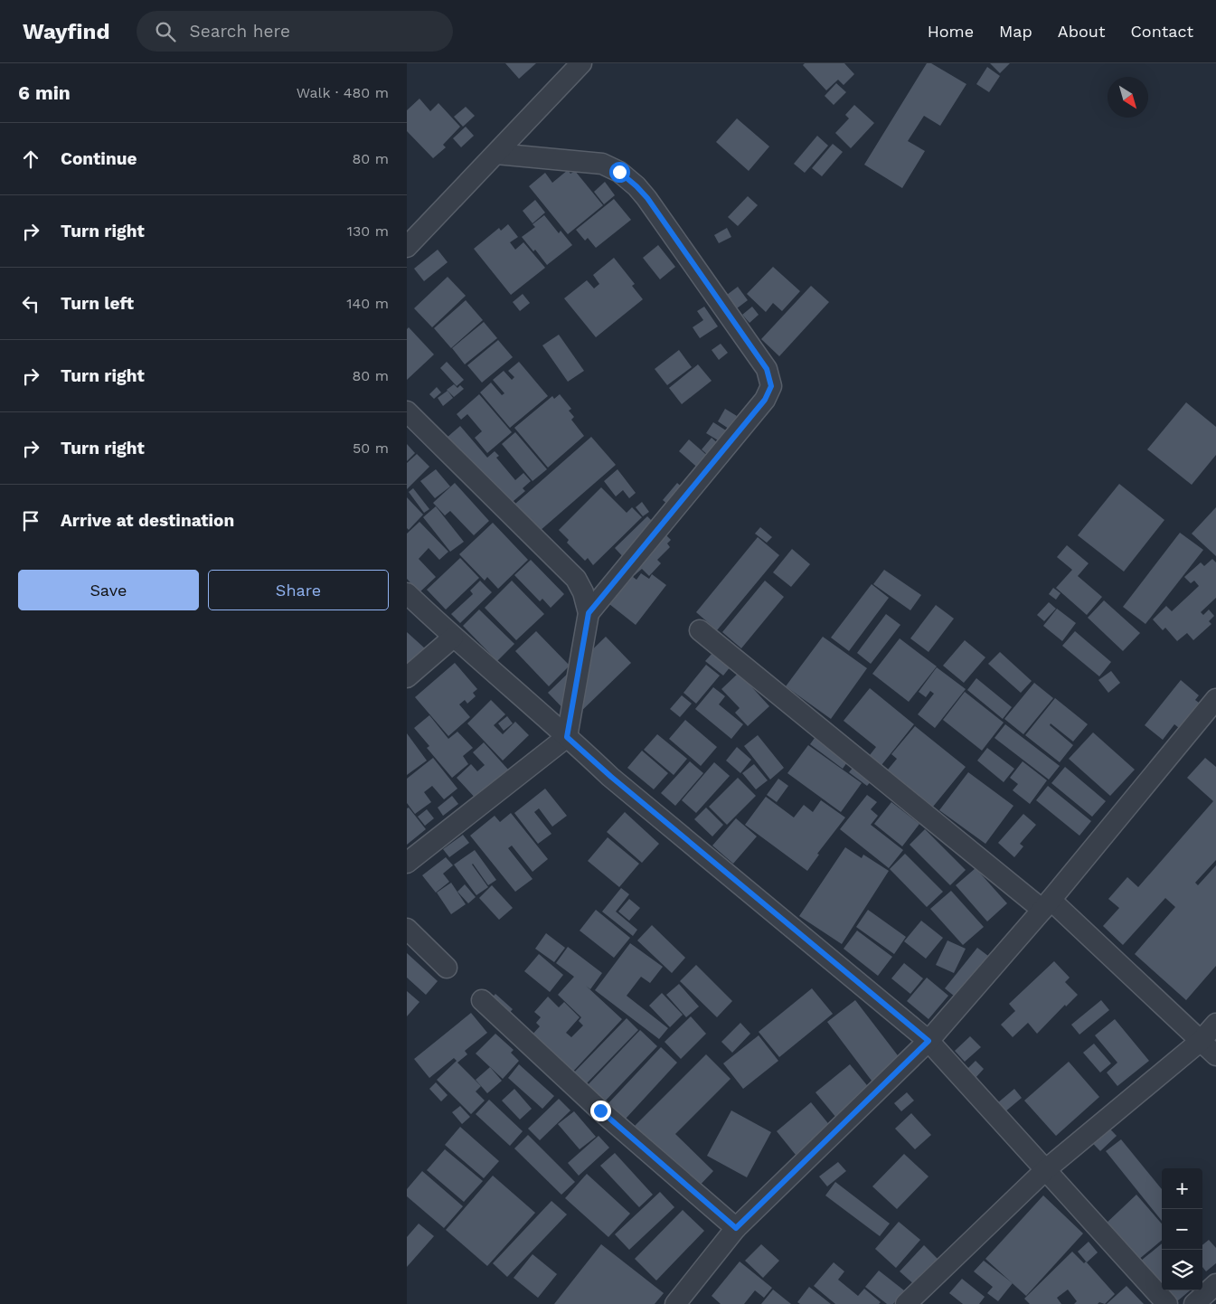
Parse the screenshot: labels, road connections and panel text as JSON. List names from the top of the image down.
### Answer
{
  "north": "bottom right",
  "page": {
    "header": "Wayfind",
    "search": "Search here",
    "nav": [
      "Home",
      "Map",
      "About",
      "Contact"
    ],
    "heading": ["6 min", "Walk · 480 m"],
    "list": [
      ["Continue", "80 m"],
      ["Turn right", "130 m"],
      ["Turn left", "140 m"],
      ["Turn right", "80 m"],
      ["Turn right", "50 m"],
      "Arrive at destination"
    ],
    "buttons": ["Save", "Share"],
    "map_buttons": ["+", "−"]
  }
}
